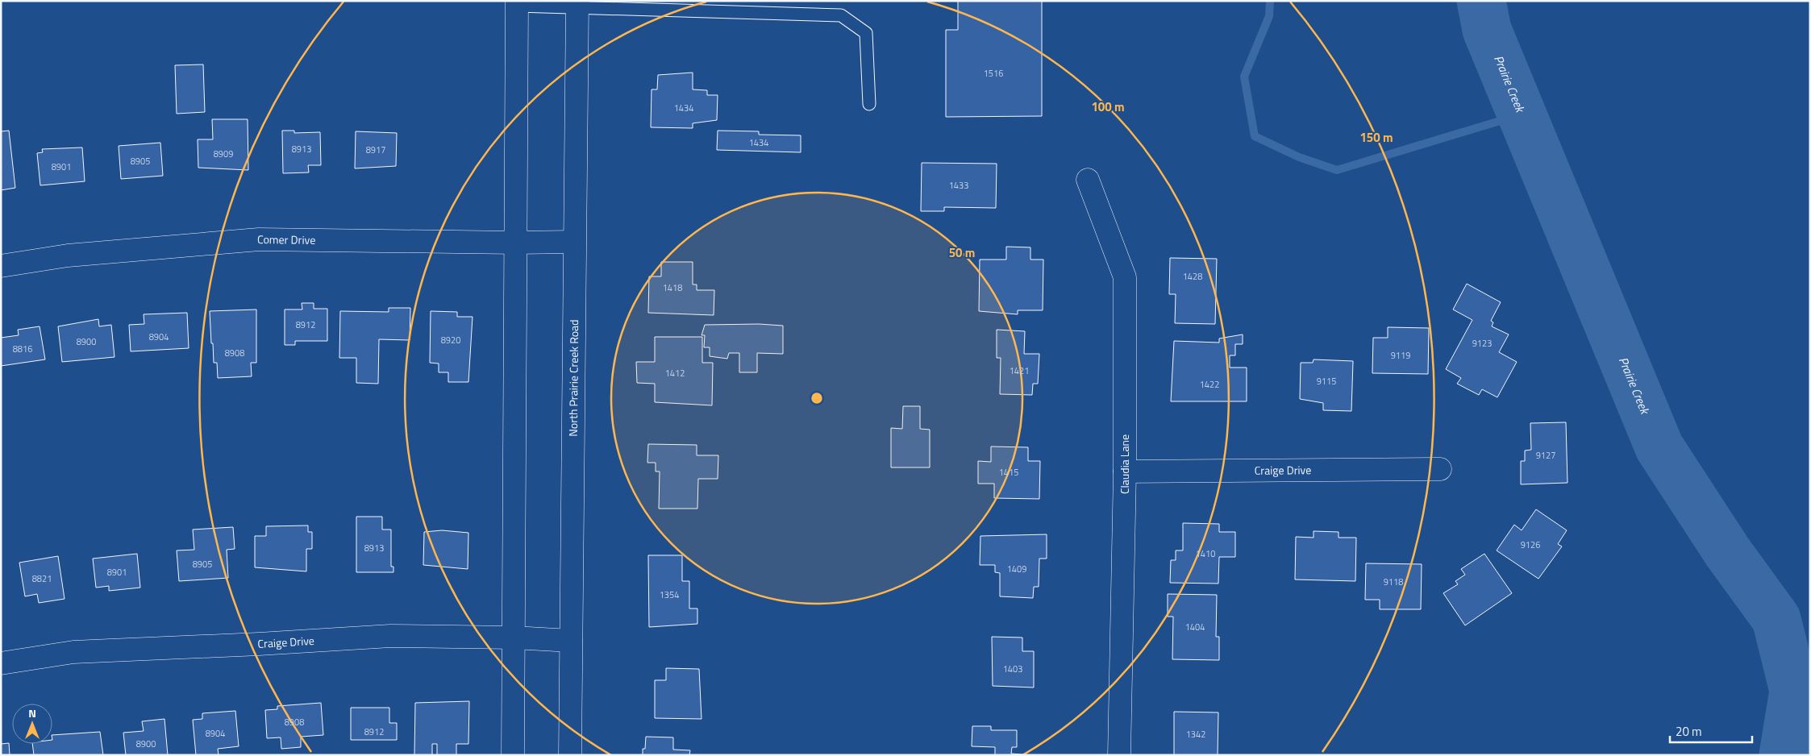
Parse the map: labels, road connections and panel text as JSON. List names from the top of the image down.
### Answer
{
  "streets": {
    "street": [
      "Comer Drive",
      "North Prairie Creek Road",
      "Claudia Lane",
      "Craige Drive"
    ]
  },
  "crossings": [
    ["Comer Drive", "North Prairie Creek Road"],
    ["North Prairie Creek Road", "Craige Drive"],
    ["Claudia Lane", "Craige Drive"]
  ],
  "water": ["Prairie Creek"],
  "house_numbers": [
    "1516",
    "1434",
    "1434",
    "8913",
    "8917",
    "8909",
    "8905",
    "8901",
    "1433",
    "1428",
    "1418",
    "8912",
    "8904",
    "8920",
    "8900",
    "9123",
    "8816",
    "8908",
    "9119",
    "1421",
    "1412",
    "9115",
    "1422",
    "9127",
    "1415",
    "9126",
    "8913",
    "1410",
    "8905",
    "1409",
    "8901",
    "8821",
    "9118",
    "1354",
    "1404",
    "1403",
    "8908",
    "8912",
    "8904",
    "1342",
    "8900"
  ],
  "scale_bar": "20 m",
  "north": "top",
  "rings": ["100 m", "150 m", "50 m"]
}
